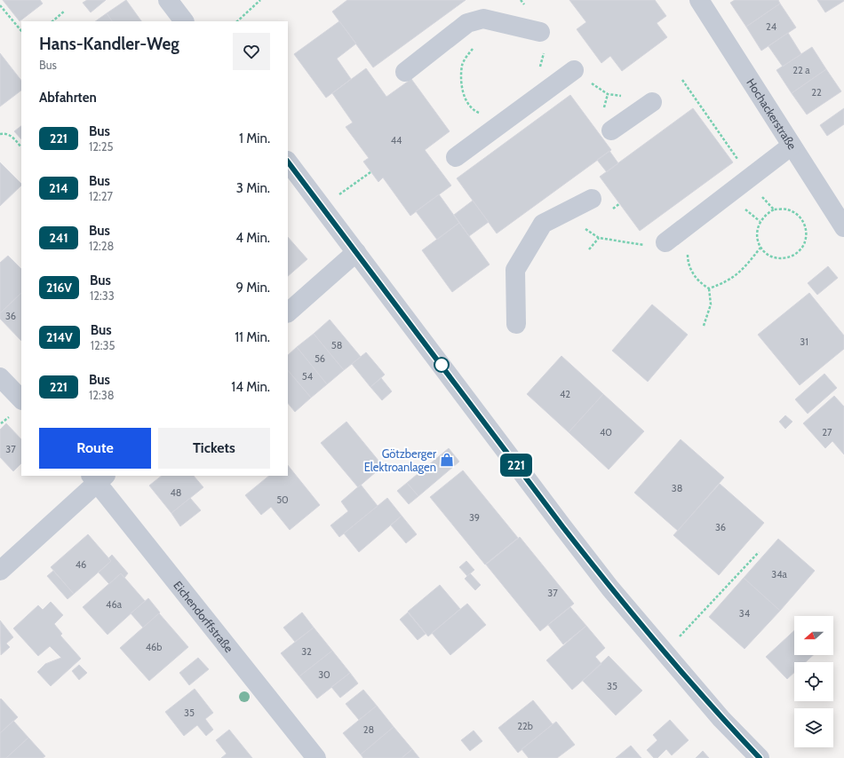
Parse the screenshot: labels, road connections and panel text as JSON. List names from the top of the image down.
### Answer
{
  "streets": {
    "street": ["Hochackerstraße", "Eichendorffstraße"]
  },
  "places": {
    "shop": ["Götzberger Elektroanlagen"]
  },
  "lines": ["bus line 221"],
  "house_numbers": [
    "24",
    "22 a",
    "22",
    "44",
    "36",
    "31",
    "58",
    "56",
    "54",
    "42",
    "40",
    "27",
    "37",
    "38",
    "48",
    "50",
    "39",
    "36",
    "46",
    "34a",
    "37",
    "46a",
    "34",
    "46b",
    "32",
    "30",
    "35",
    "35",
    "22b",
    "28"
  ],
  "north": "left",
  "page": {
    "on_map": "221",
    "heading": [
      ["Hans-Kandler-Weg", "Bus"],
      "Abfahrten"
    ],
    "list": [
      {
        "mark": "221",
        "name": "Bus",
        "note": "12:25",
        "value": "1 Min."
      },
      {
        "mark": "214",
        "name": "Bus",
        "note": "12:27",
        "value": "3 Min."
      },
      {
        "mark": "241",
        "name": "Bus",
        "note": "12:28",
        "value": "4 Min."
      },
      {
        "mark": "216V",
        "name": "Bus",
        "note": "12:33",
        "value": "9 Min."
      },
      {
        "mark": "214V",
        "name": "Bus",
        "note": "12:35",
        "value": "11 Min."
      },
      {
        "mark": "221",
        "name": "Bus",
        "note": "12:38",
        "value": "14 Min."
      }
    ],
    "buttons": ["Route", "Tickets"]
  }
}
